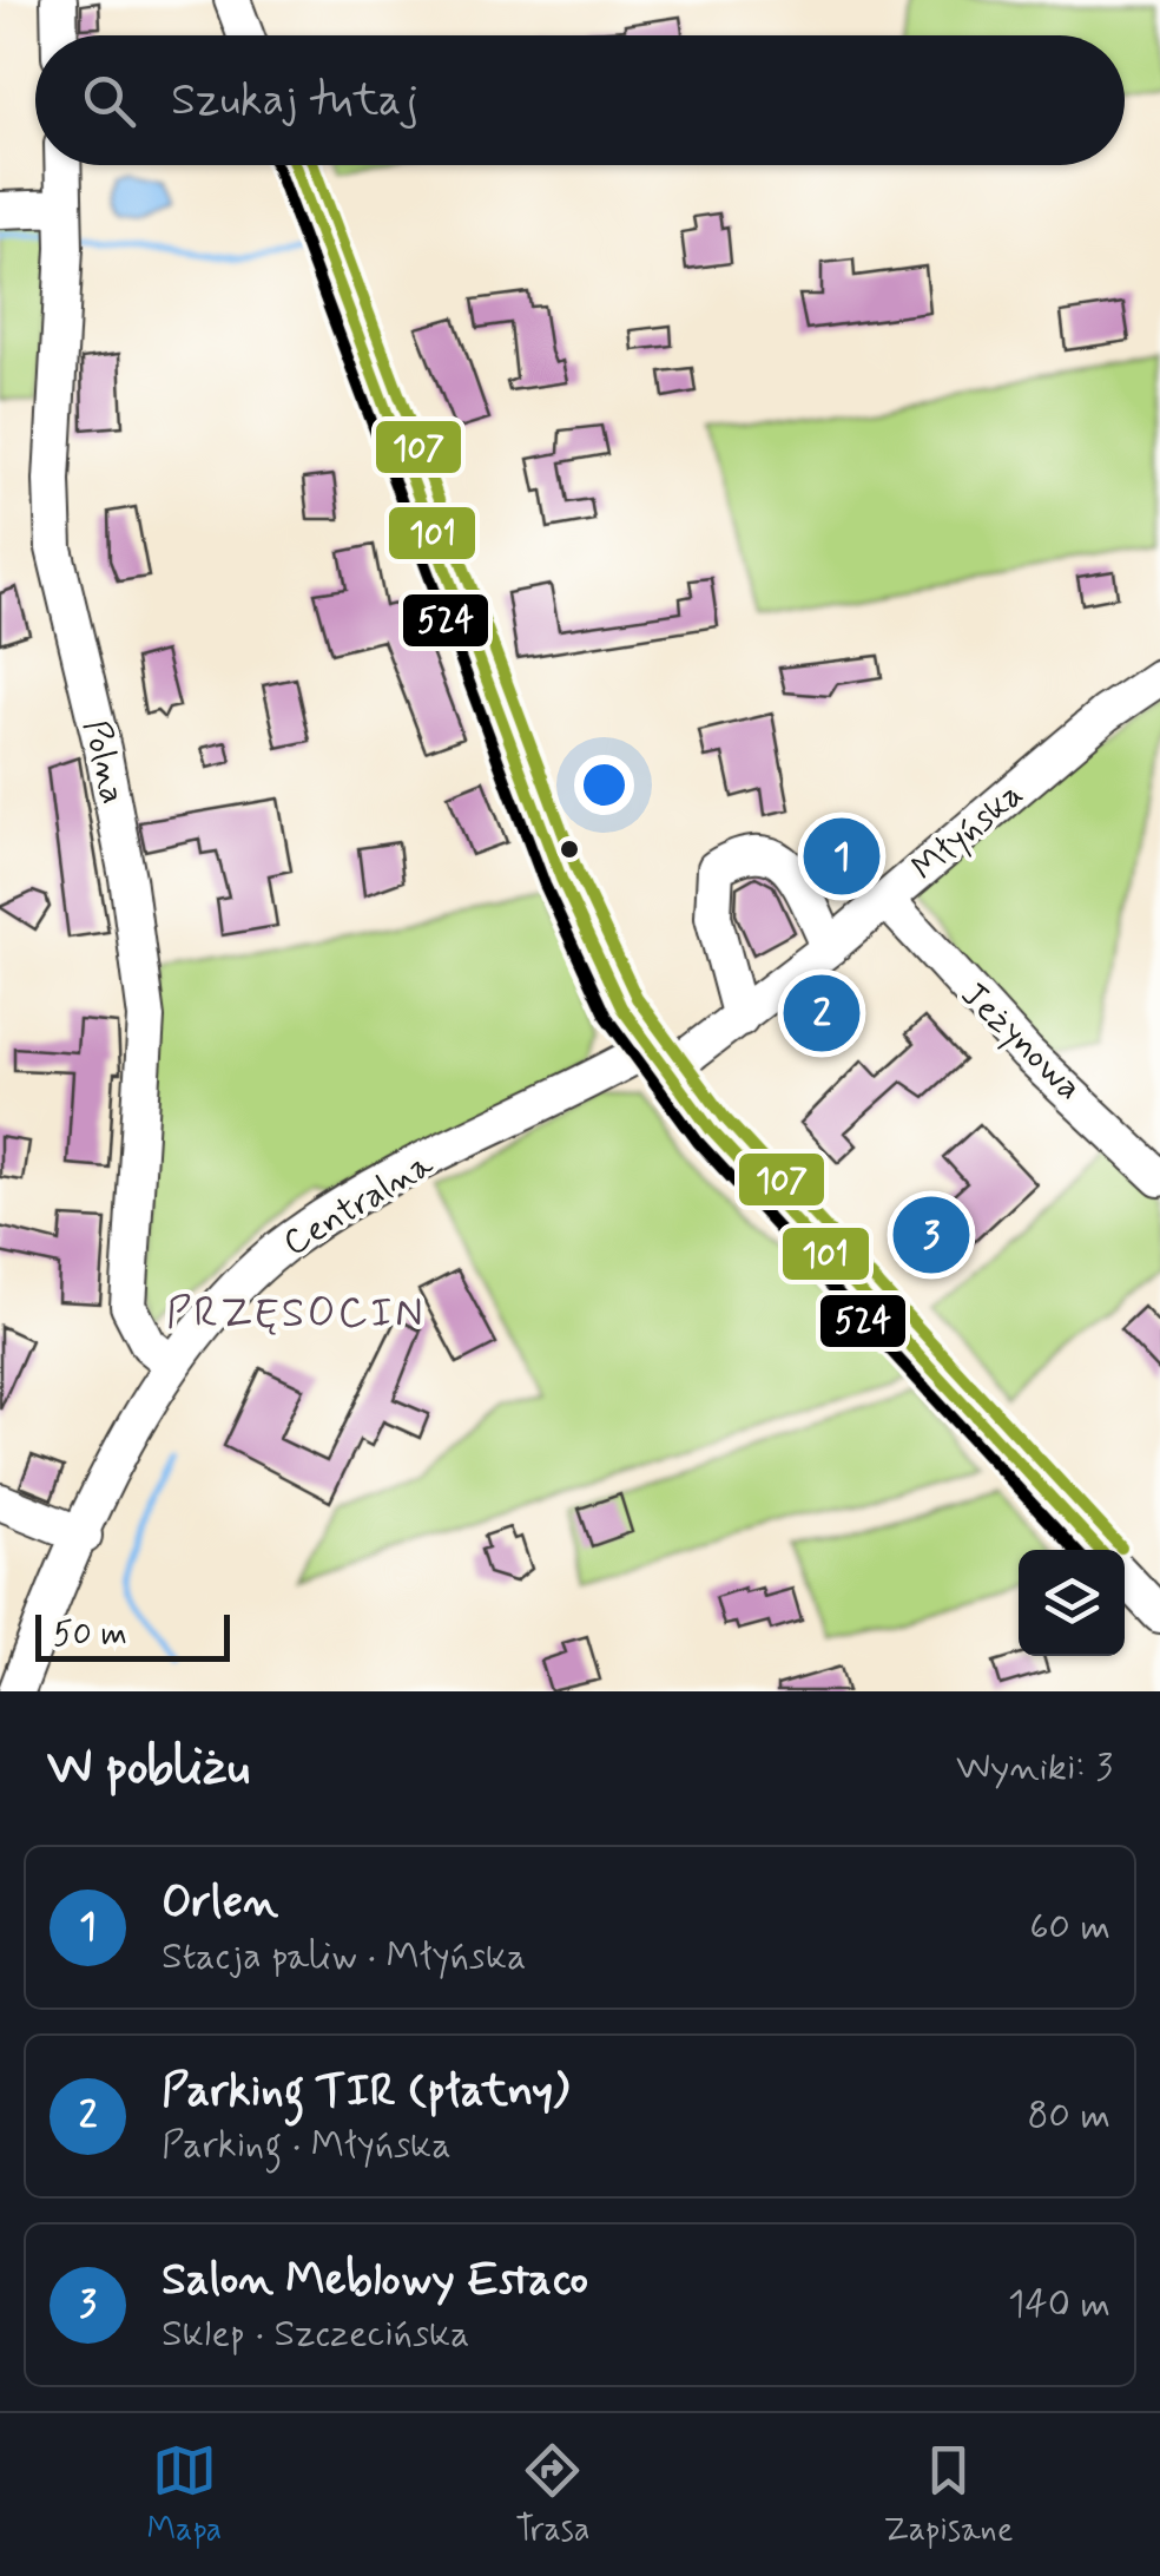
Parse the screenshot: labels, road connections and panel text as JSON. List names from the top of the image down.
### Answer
{
  "streets": {
    "street": [
      "Polna",
      "Młyńska",
      "Jeżynowa",
      "Centralna"
    ]
  },
  "crossings": [
    ["Polna", "Centralna"],
    ["Młyńska", "Jeżynowa"],
    ["Młyńska", "Centralna"]
  ],
  "districts": ["PRZĘSOCIN"],
  "lines": ["transit line 101", "transit line 524", "transit line 107"],
  "scale_bar": "50 m",
  "page": {
    "search": "Szukaj tutaj",
    "pins": ["1", "2", "3"],
    "scale": "50 m",
    "heading": ["W pobliżu", "Wyniki: 3"],
    "list": [
      {
        "mark": "1",
        "name": "Orlen",
        "note": "Stacja paliw · Młyńska",
        "value": "60 m"
      },
      {
        "mark": "2",
        "name": "Parking TIR (płatny)",
        "note": "Parking · Młyńska",
        "value": "80 m"
      },
      {
        "mark": "3",
        "name": "Salon Meblowy Estaco",
        "note": "Sklep · Szczecińska",
        "value": "140 m"
      }
    ],
    "nav": ["Mapa", "Trasa", "Zapisane"]
  }
}
